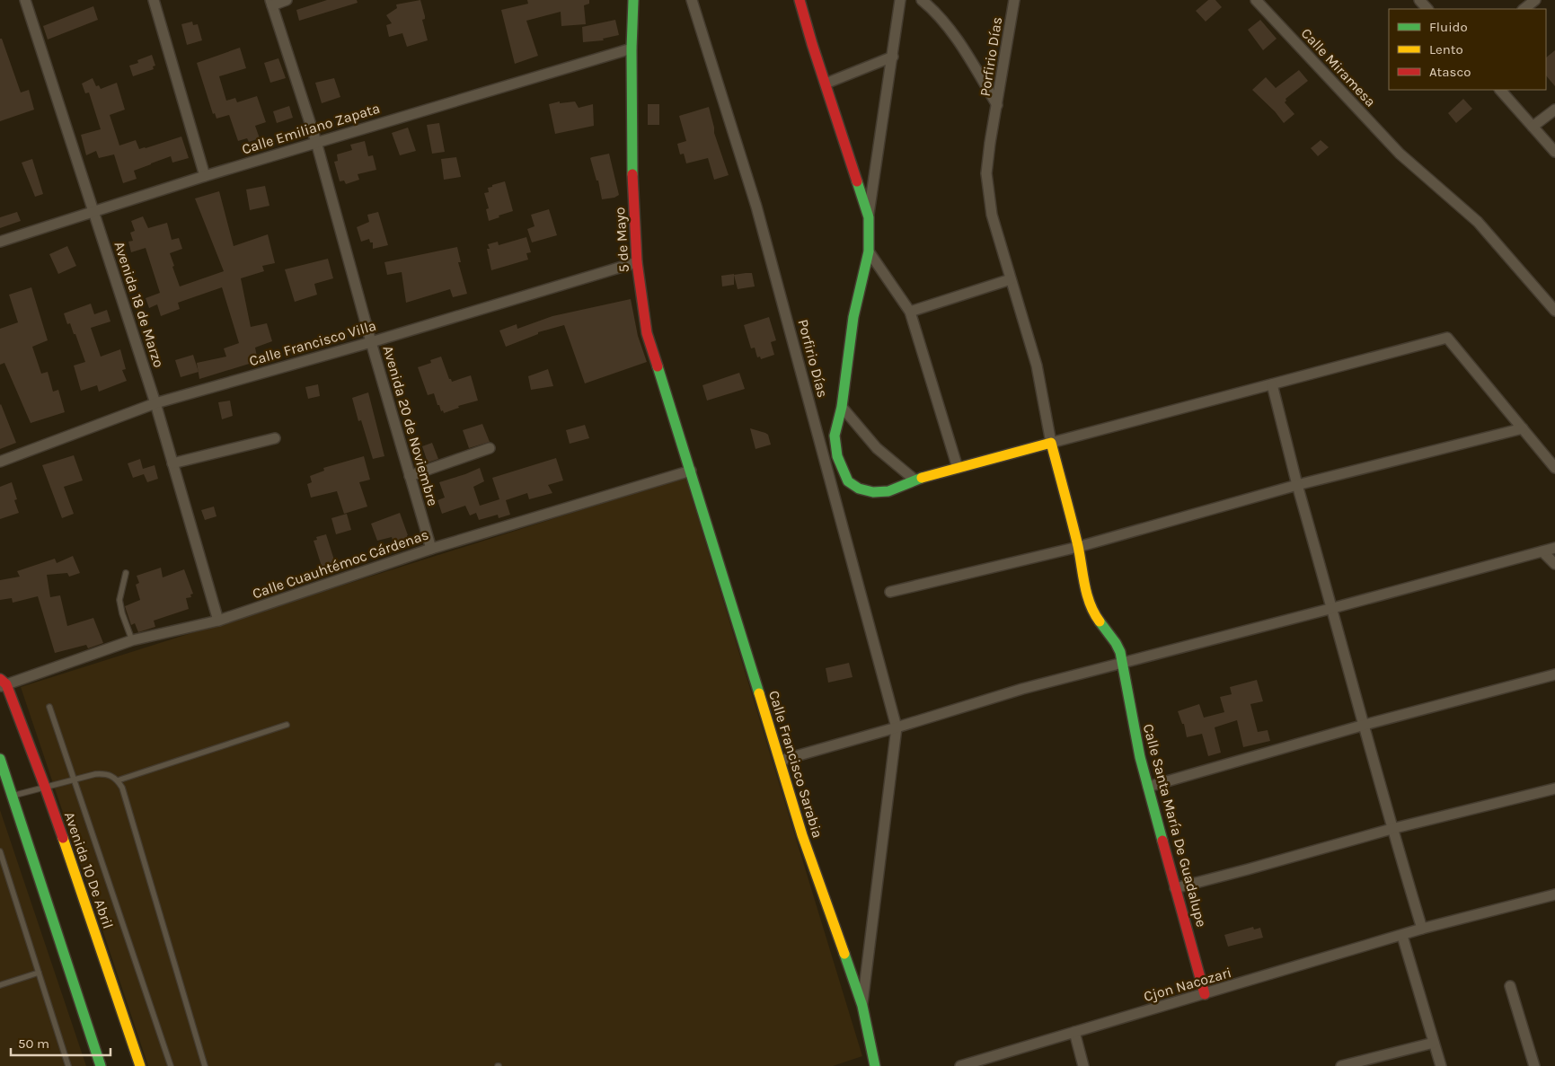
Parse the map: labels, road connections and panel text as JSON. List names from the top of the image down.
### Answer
{
  "streets": {
    "street": [
      "Porfirio Días",
      "Calle Miramesa",
      "Calle Emiliano Zapata",
      "5 de Mayo",
      "Avenida 18 de Marzo",
      "Calle Francisco Villa",
      "Avenida 20 de Noviembre",
      "Calle Cuauhtémoc Cárdenas",
      "Calle Francisco Sarabia",
      "Calle Santa María De Guadalupe",
      "Avenida 10 De Abril",
      "Cjon Nacozari"
    ]
  },
  "crossings": [
    ["Porfirio Días", "Calle Santa María De Guadalupe"],
    ["Calle Emiliano Zapata", "5 de Mayo"],
    ["Calle Emiliano Zapata", "Avenida 18 de Marzo"],
    ["Calle Emiliano Zapata", "Avenida 20 de Noviembre"],
    ["5 de Mayo", "Calle Francisco Villa"],
    ["5 de Mayo", "Calle Cuauhtémoc Cárdenas"],
    ["5 de Mayo", "Calle Francisco Sarabia"],
    ["Avenida 18 de Marzo", "Calle Francisco Villa"],
    ["Avenida 18 de Marzo", "Calle Cuauhtémoc Cárdenas"],
    ["Calle Francisco Villa", "Avenida 20 de Noviembre"],
    ["Avenida 20 de Noviembre", "Calle Cuauhtémoc Cárdenas"],
    ["Calle Cuauhtémoc Cárdenas", "Calle Francisco Sarabia"],
    ["Calle Cuauhtémoc Cárdenas", "Avenida 10 De Abril"],
    ["Calle Santa María De Guadalupe", "Cjon Nacozari"]
  ],
  "legend": ["Fluido", "Lento", "Atasco"],
  "scale_bar": "50 m"
}
